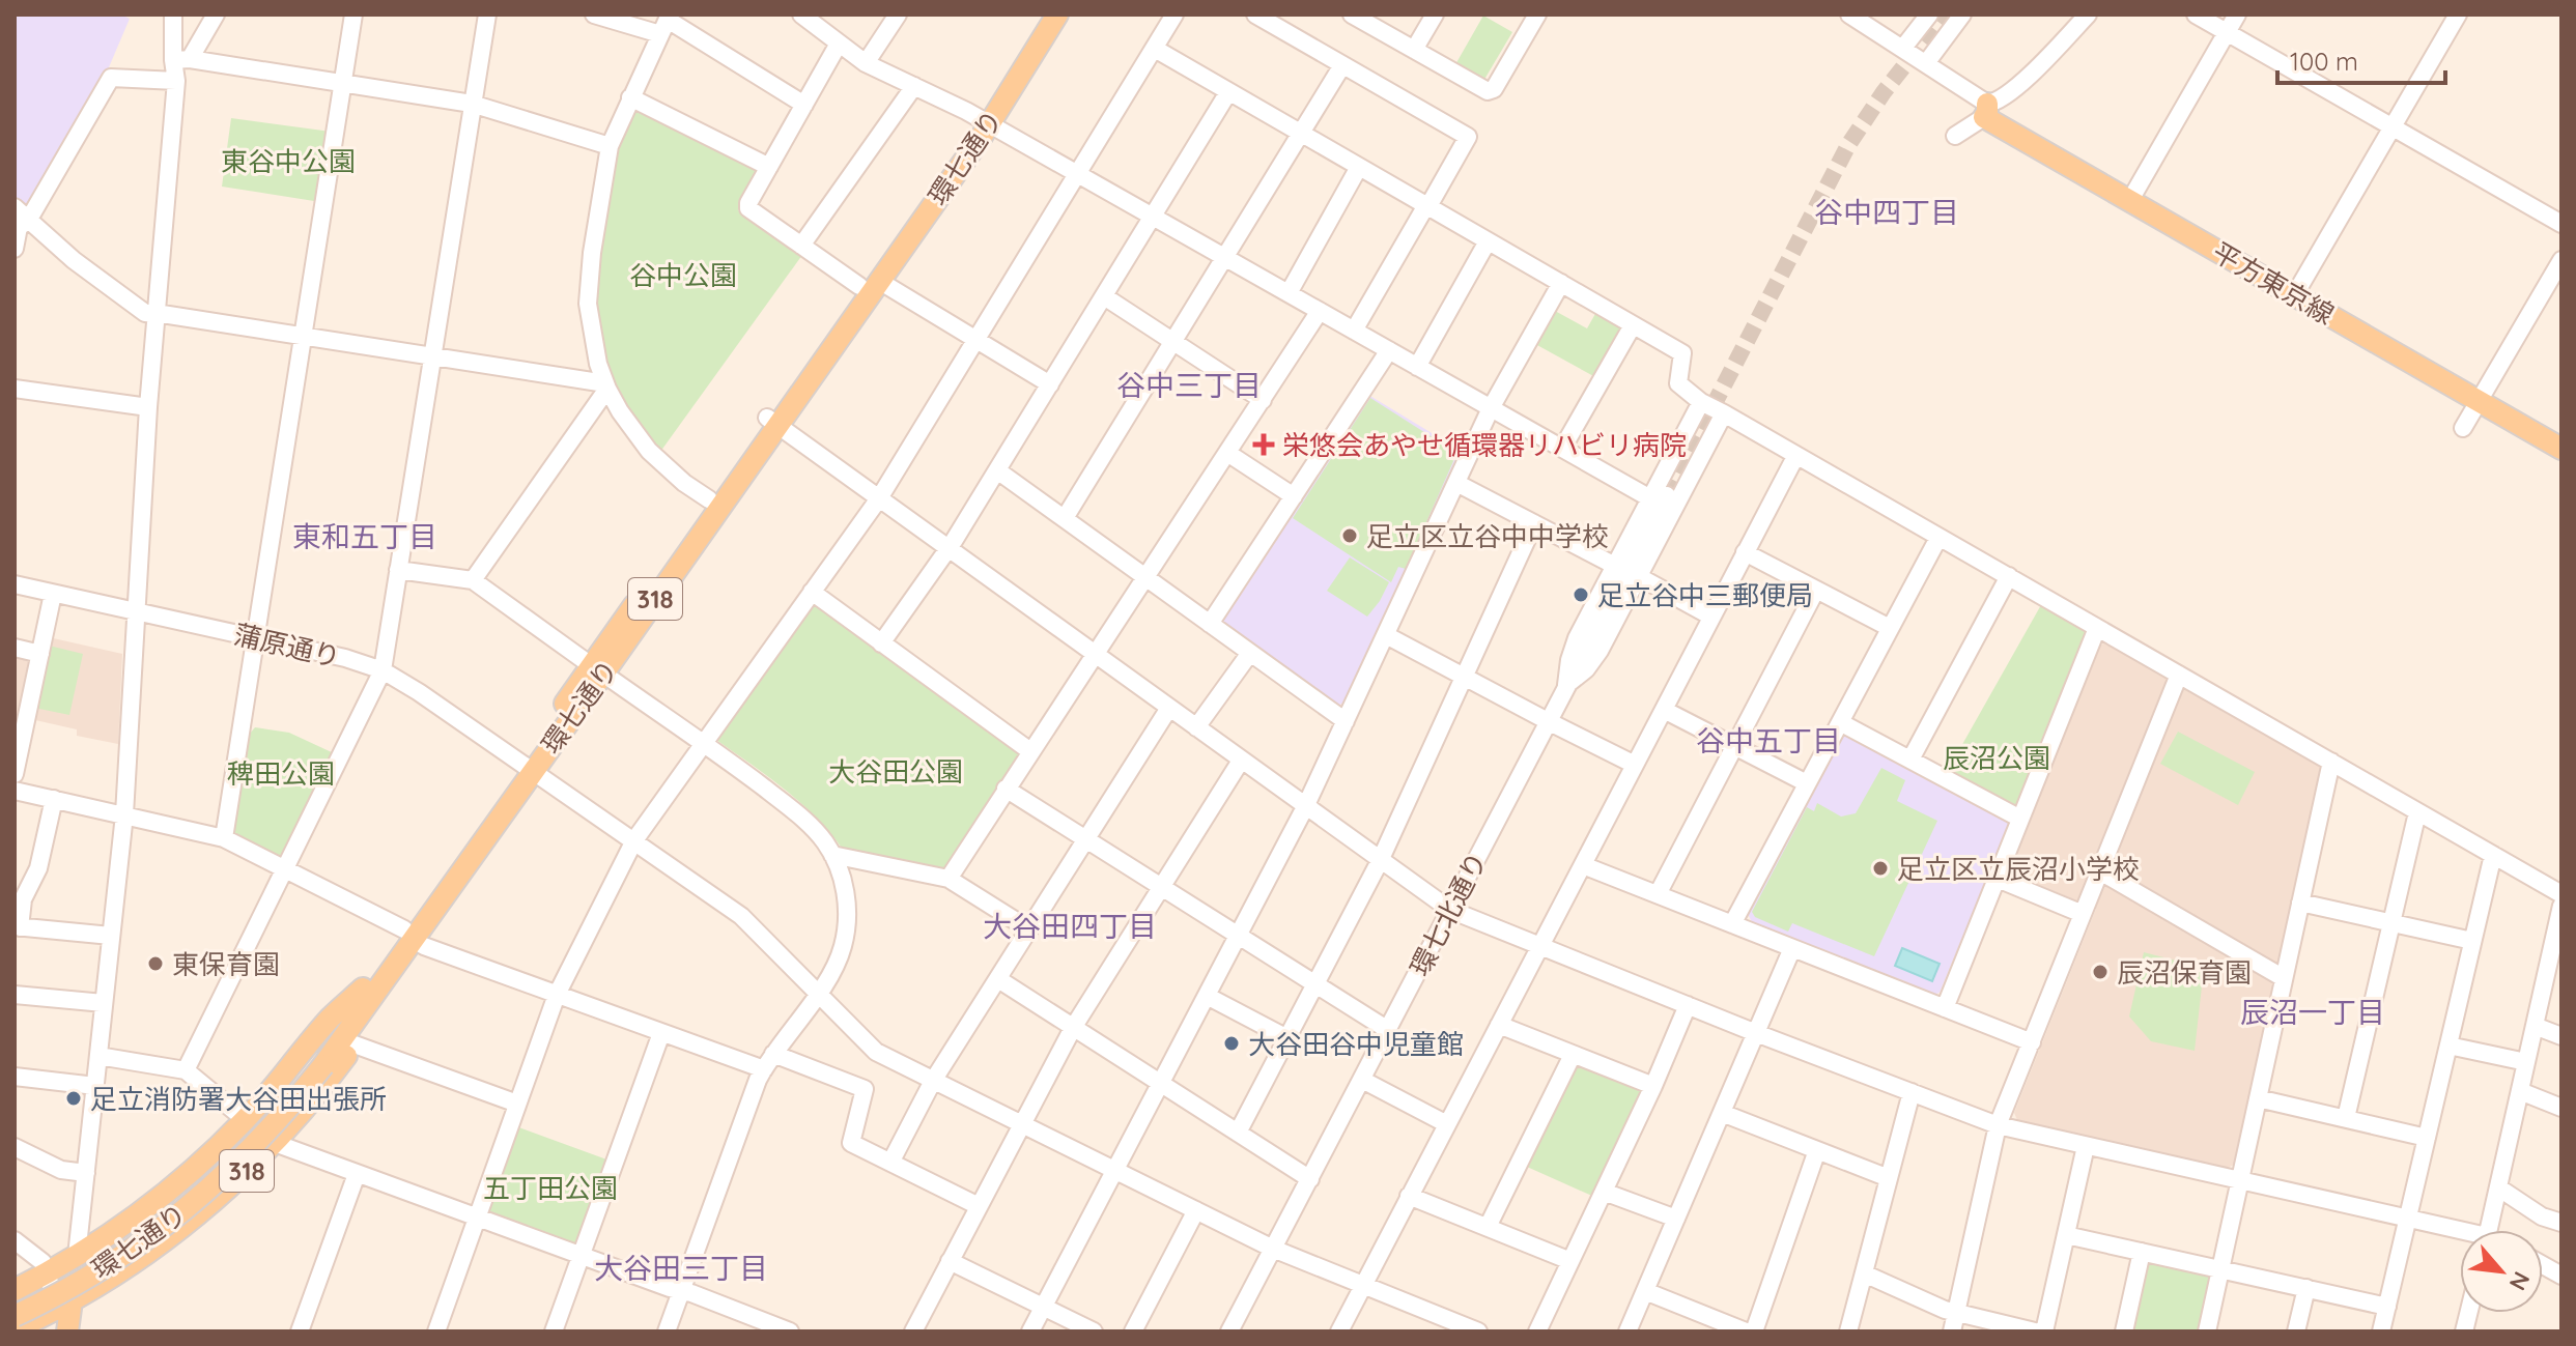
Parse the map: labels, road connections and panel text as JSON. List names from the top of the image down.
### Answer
{
  "streets": {
    "main road": ["環七通り", "平方東京線", "318"],
    "street": ["蒲原通り", "環七北通り"]
  },
  "crossings": [
    ["環七通り", "318"],
    ["環七通り", "蒲原通り"],
    ["蒲原通り", "環七北通り"]
  ],
  "districts": [
    "谷中四丁目",
    "谷中三丁目",
    "東和五丁目",
    "谷中五丁目",
    "大谷田四丁目",
    "辰沼一丁目",
    "大谷田三丁目"
  ],
  "parks": [
    "東谷中公園",
    "谷中公園",
    "辰沼公園",
    "大谷田公園",
    "稗田公園",
    "五丁田公園"
  ],
  "places": {
    "health": ["栄悠会あやせ循環器リハビリ病院"],
    "other": [
      "足立区立谷中中学校",
      "足立谷中三郵便局",
      "足立区立辰沼小学校",
      "東保育園",
      "辰沼保育園",
      "大谷田谷中児童館",
      "足立消防署大谷田出張所"
    ]
  },
  "scale_bar": "100 m",
  "north": "bottom right"
}
